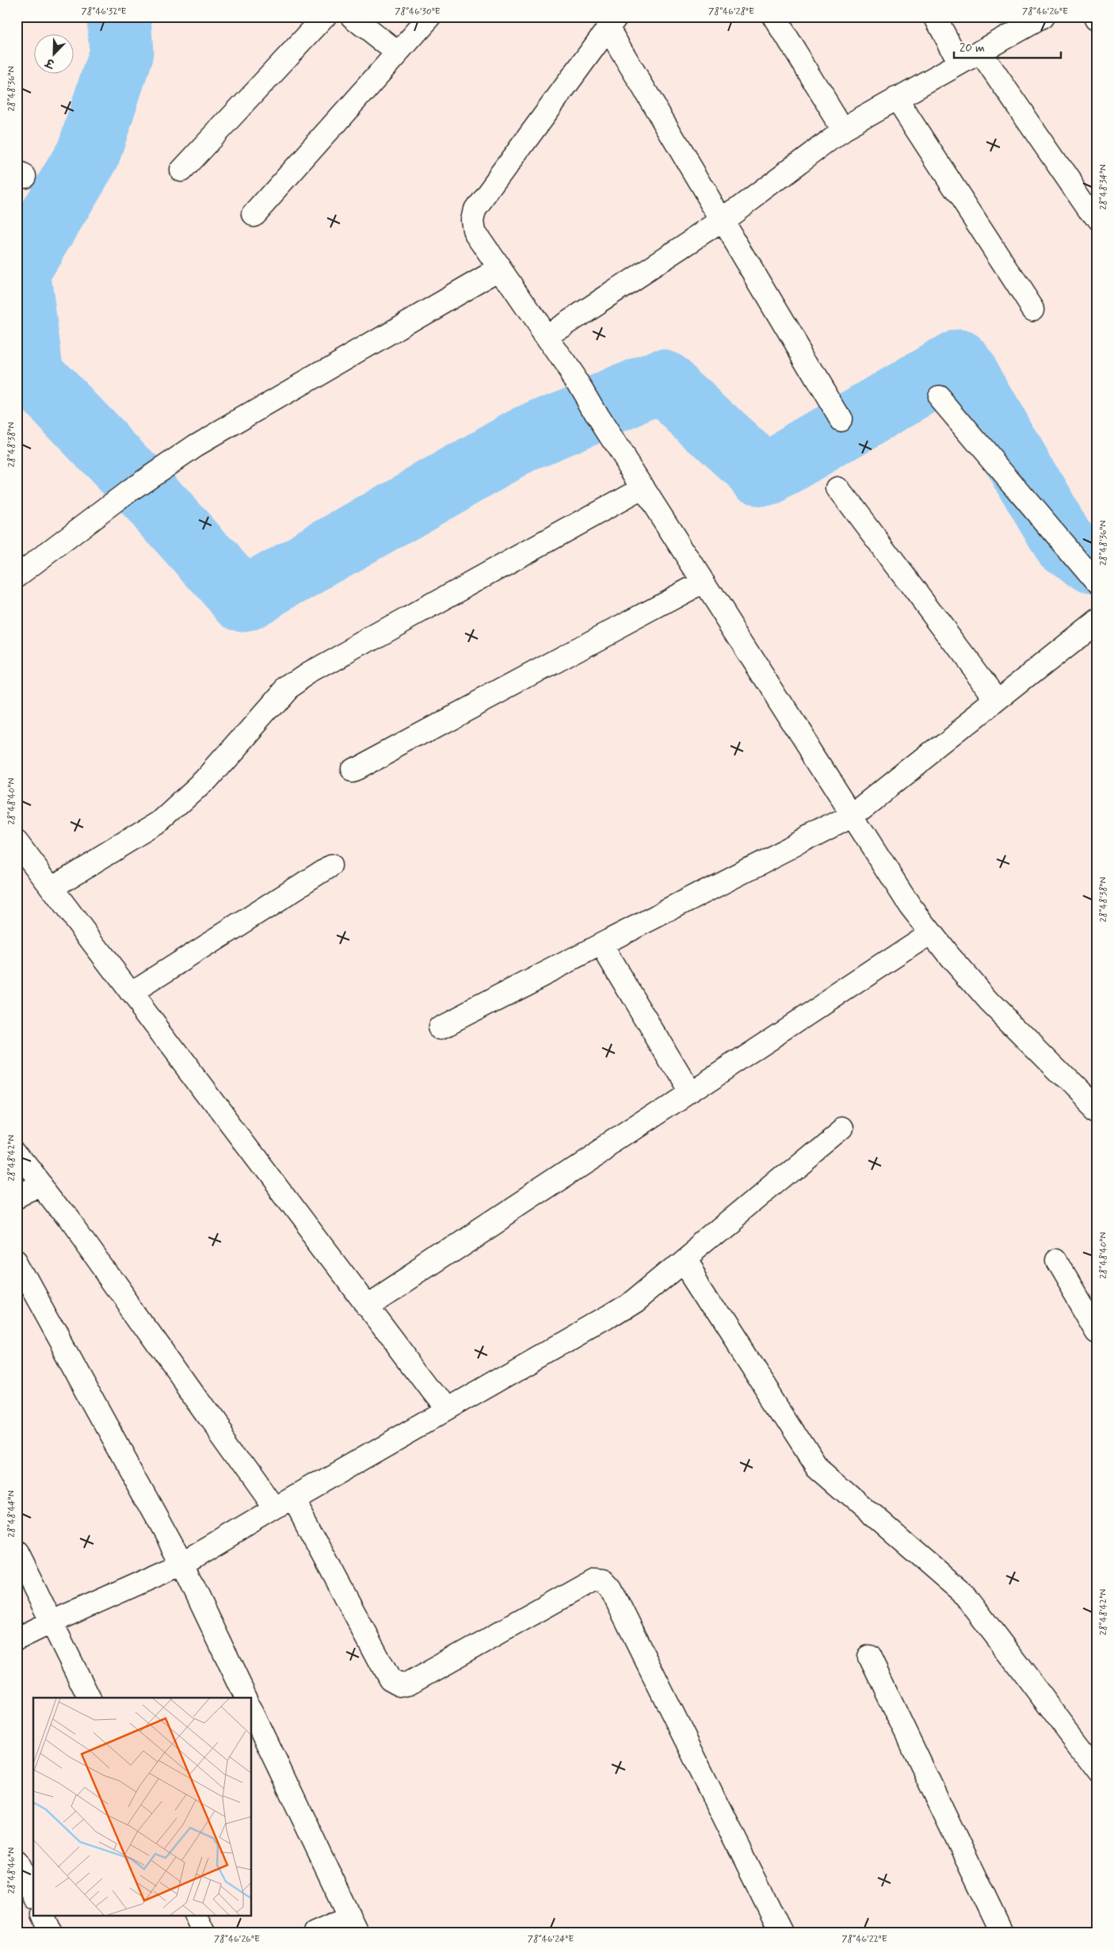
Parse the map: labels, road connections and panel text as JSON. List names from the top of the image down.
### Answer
{
  "scale_bar": "20 m",
  "north": "bottom left",
  "coordinates": [
    "78°46'32\"E",
    "78°46'30\"E",
    "78°46'28\"E",
    "78°46'26\"E",
    "28°48'36\"N",
    "28°48'34\"N",
    "28°48'38\"N",
    "28°48'40\"N",
    "28°48'42\"N",
    "28°48'44\"N",
    "28°48'46\"N",
    "78°46'24\"E",
    "78°46'22\"E"
  ]
}
